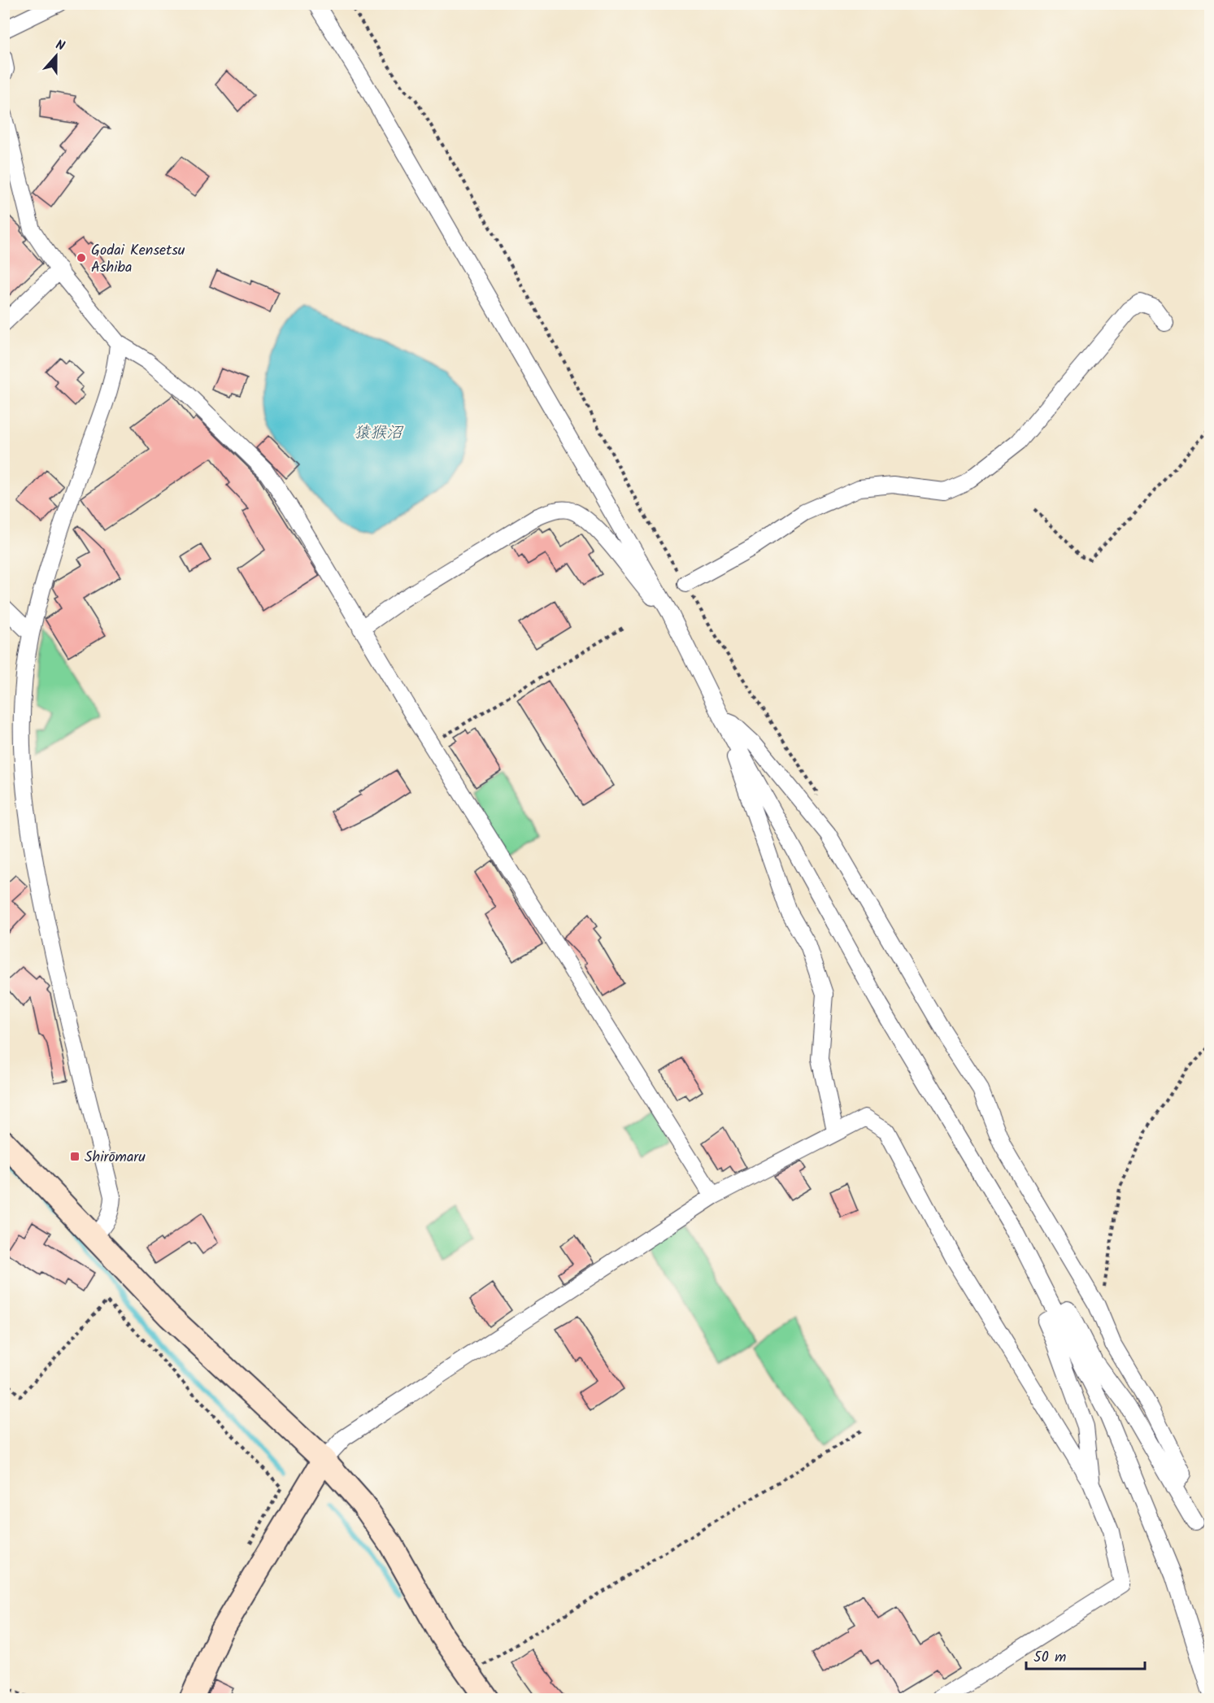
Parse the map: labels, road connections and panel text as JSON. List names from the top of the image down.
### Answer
{
  "water": ["猿猴沼"],
  "places": {
    "other": ["Godai Kensetsu Ashiba"],
    "transit": ["Shirōmaru"]
  },
  "scale_bar": "50 m",
  "north": "top"
}
